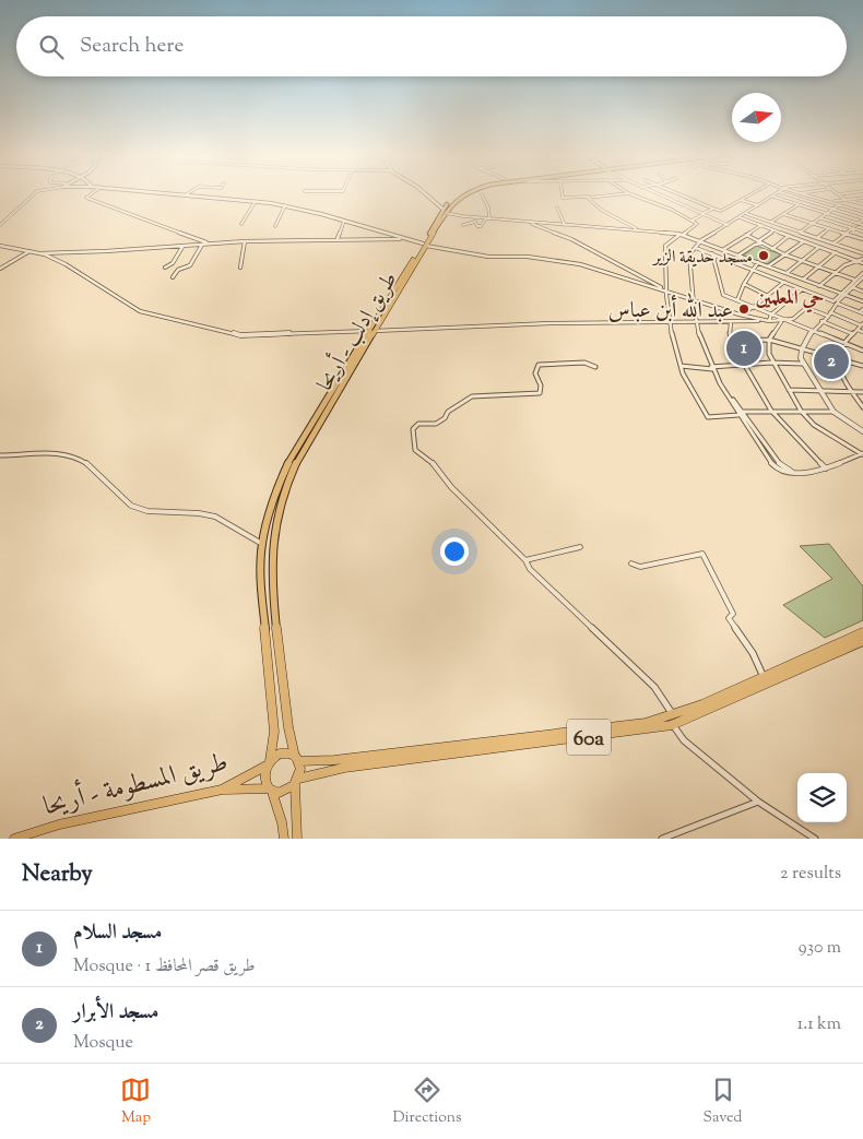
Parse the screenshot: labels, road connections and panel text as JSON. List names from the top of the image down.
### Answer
{
  "streets": {
    "main road": ["طريق إدلب - أريحا", "60a", "طريق المسطومة - أريحا"]
  },
  "crossings": [
    ["طريق إدلب - أريحا", "60a"],
    ["طريق إدلب - أريحا", "طريق المسطومة - أريحا"],
    ["60a", "طريق المسطومة - أريحا"]
  ],
  "districts": ["حي المعلمين"],
  "places": ["مسجد حديقة الزير", "عبد الله أبن عباس"],
  "north": "right",
  "page": {
    "search": "Search here",
    "pins": ["1", "2"],
    "heading": ["Nearby", "2 results"],
    "list": [
      {
        "mark": "1",
        "name": "مسجد السلام",
        "note": "Mosque · طريق قصر المحافظ 1",
        "value": "930 m"
      },
      {
        "mark": "2",
        "name": "مسجد الأبرار",
        "note": "Mosque",
        "value": "1.1 km"
      }
    ],
    "nav": ["Map", "Directions", "Saved"]
  }
}
